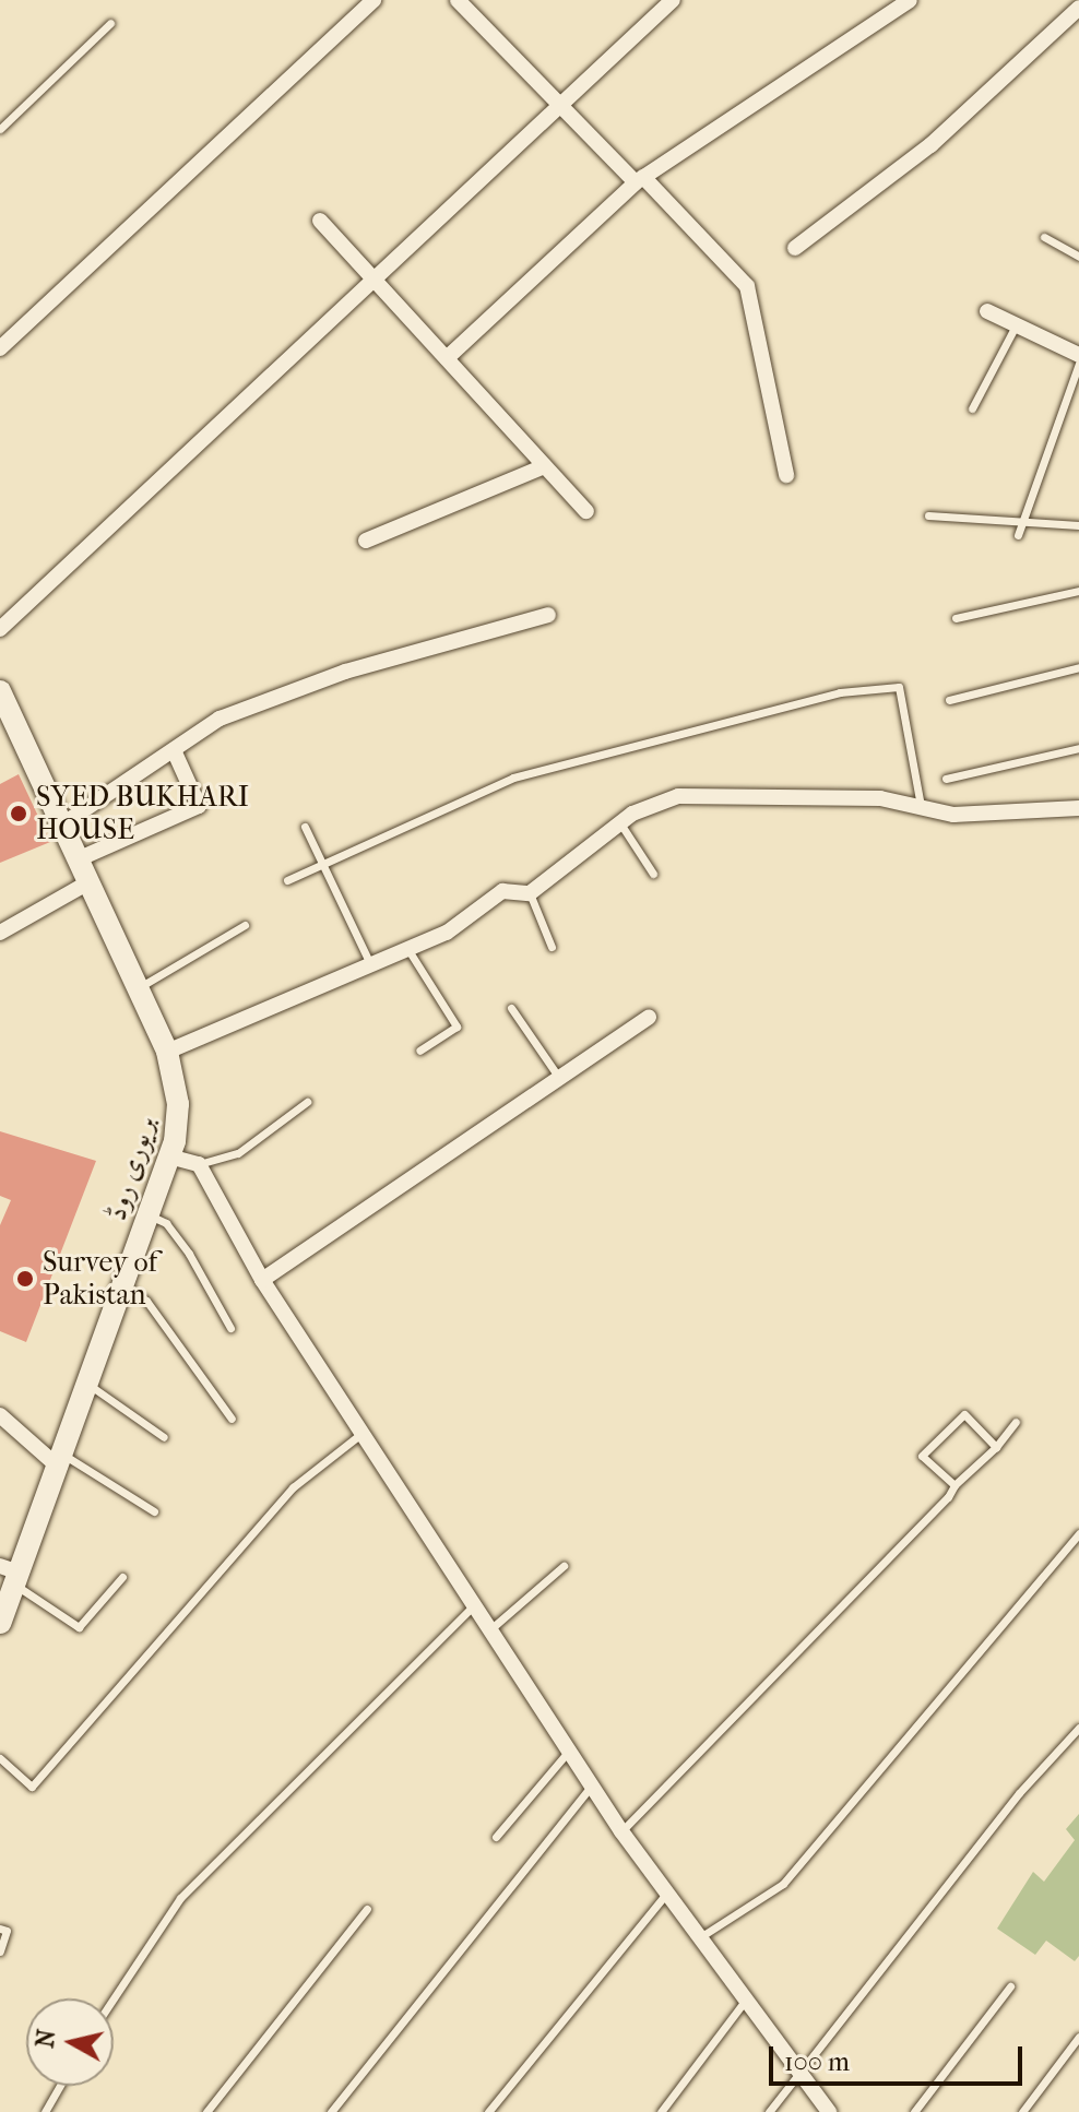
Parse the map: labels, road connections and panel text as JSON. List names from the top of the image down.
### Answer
{
  "streets": {
    "main road": ["بریوری روڈ"]
  },
  "places": ["SYED BUKHARI HOUSE", "Survey of Pakistan"],
  "scale_bar": "100 m",
  "north": "left"
}
